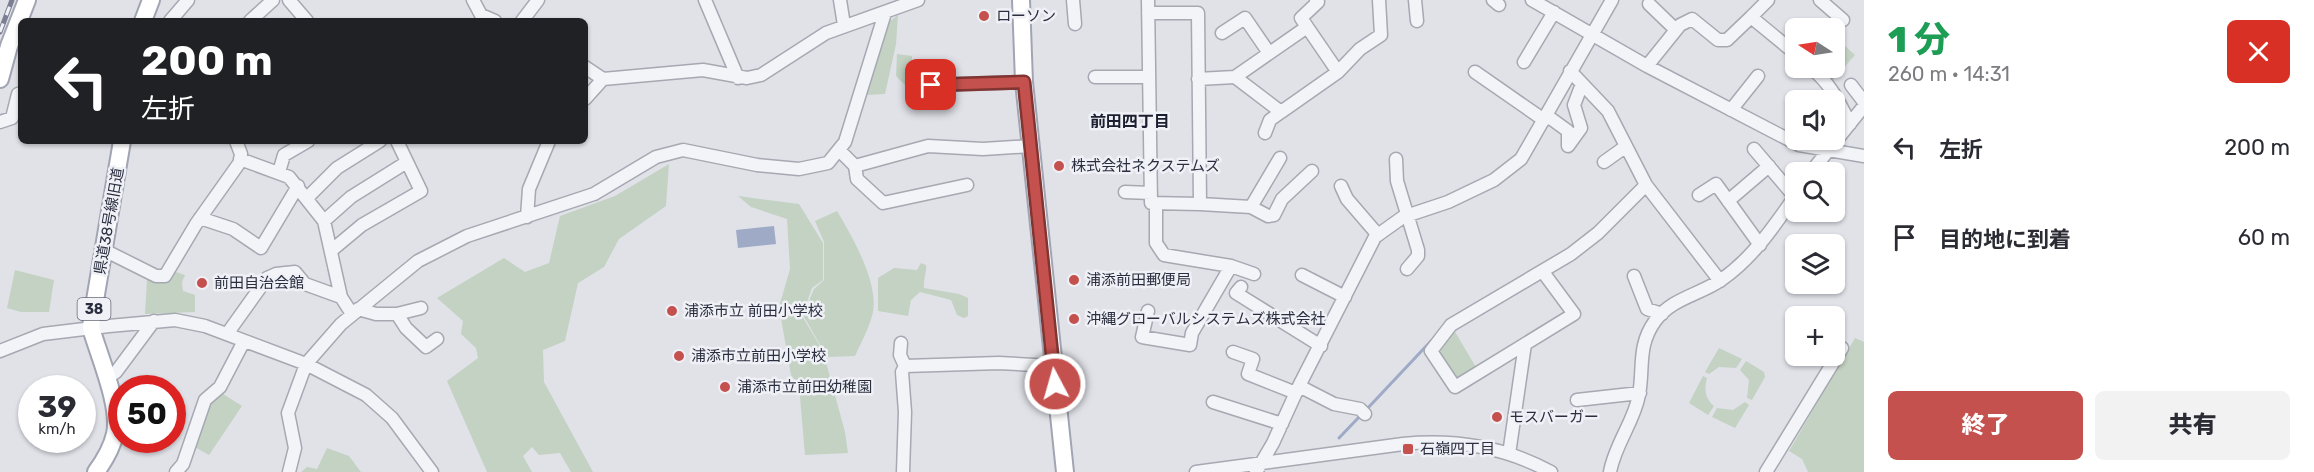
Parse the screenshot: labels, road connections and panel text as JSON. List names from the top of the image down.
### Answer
{
  "streets": {
    "main road": ["県道38号線旧道", "38"]
  },
  "districts": ["前田四丁目"],
  "places": {
    "other": [
      "ローソン",
      "株式会社ネクステムズ",
      "浦添前田郵便局",
      "前田自治会館",
      "浦添市立 前田小学校",
      "沖縄グローバルシステムズ株式会社",
      "浦添市立前田小学校",
      "浦添市立前田幼稚園",
      "モスバーガー"
    ],
    "transit": ["石嶺四丁目"]
  },
  "north": "left",
  "page": {
    "heading": ["1 分", "260 m · 14:31"],
    "map_buttons": "+",
    "turn": ["200 m", "左折"],
    "list": [
      {
        "name": "左折",
        "value": "200 m"
      },
      {
        "name": "目的地に到着",
        "value": "60 m"
      }
    ],
    "speed": "39 km/h",
    "limit": "50",
    "buttons": ["終了", "共有"]
  }
}
